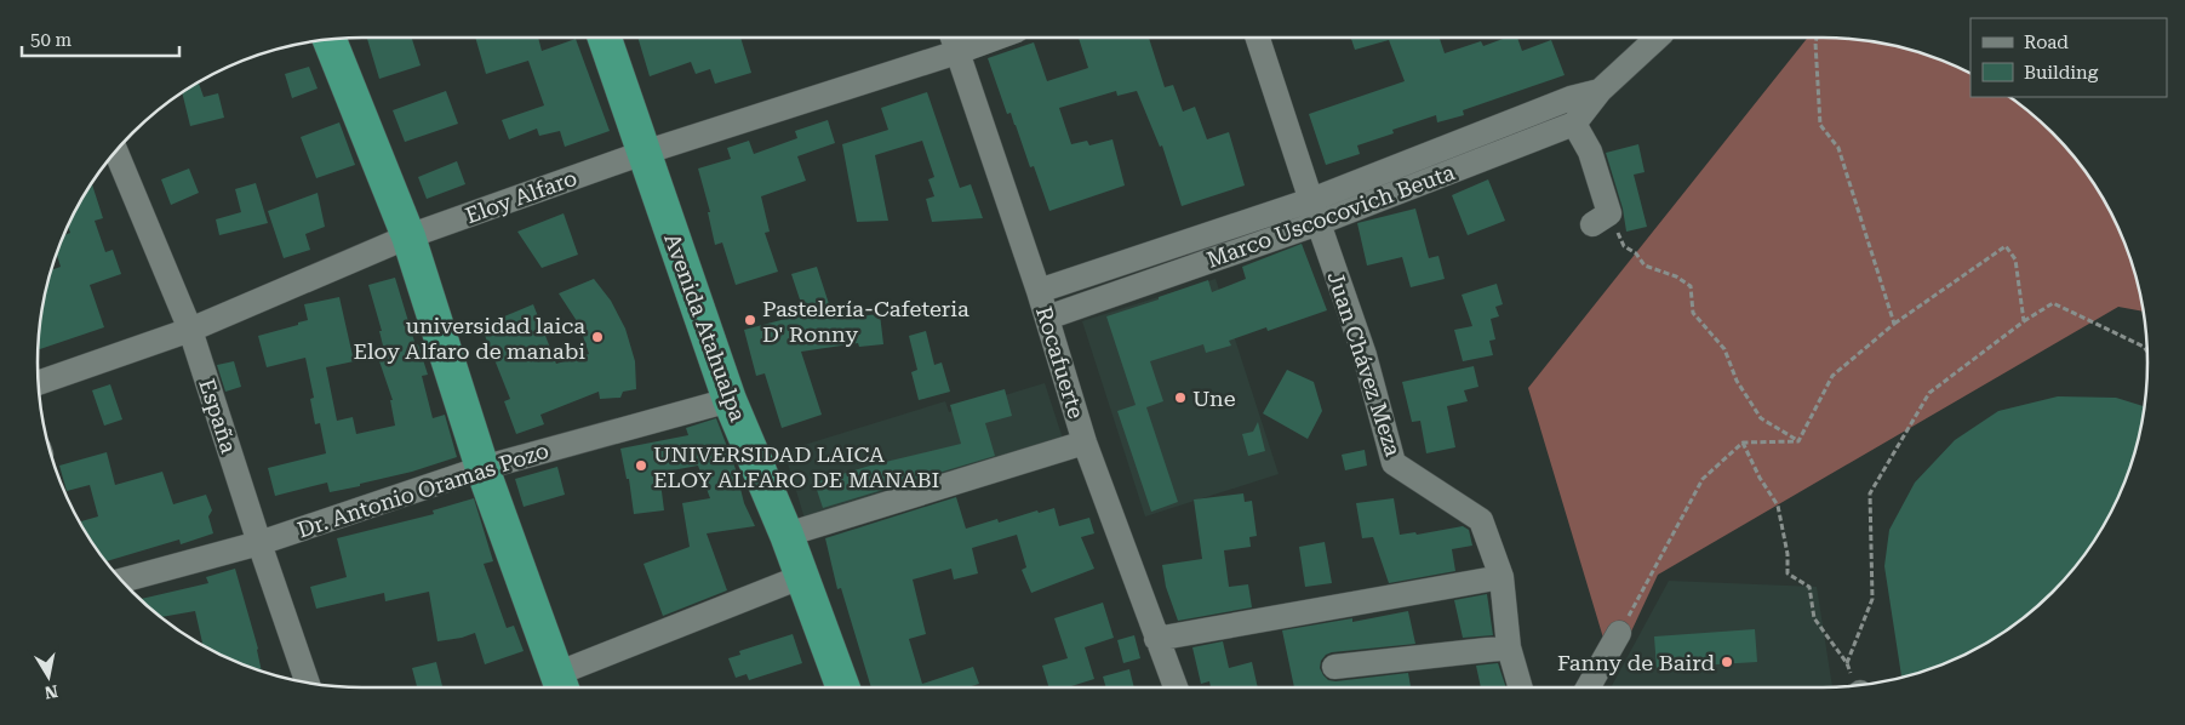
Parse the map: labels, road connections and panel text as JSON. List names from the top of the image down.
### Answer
{
  "streets": {
    "highway": ["Avenida Atahualpa"],
    "street": [
      "Eloy Alfaro",
      "Marco Uscocovich Beuta",
      "Rocafuerte",
      "Juan Chávez Meza",
      "España",
      "Dr. Antonio Oramas Pozo"
    ]
  },
  "crossings": [
    ["Eloy Alfaro", "Avenida Atahualpa"],
    ["Eloy Alfaro", "Rocafuerte"],
    ["Eloy Alfaro", "España"],
    ["Marco Uscocovich Beuta", "Rocafuerte"],
    ["Marco Uscocovich Beuta", "Juan Chávez Meza"],
    ["Avenida Atahualpa", "Dr. Antonio Oramas Pozo"],
    ["España", "Dr. Antonio Oramas Pozo"]
  ],
  "places": [
    "Pastelería-Cafeteria D' Ronny",
    "universidad laica Eloy Alfaro de manabi",
    "Une",
    "UNIVERSIDAD LAICA ELOY ALFARO DE MANABI",
    "Fanny de Baird"
  ],
  "legend": ["Road", "Building"],
  "scale_bar": "50 m",
  "north": "bottom"
}
